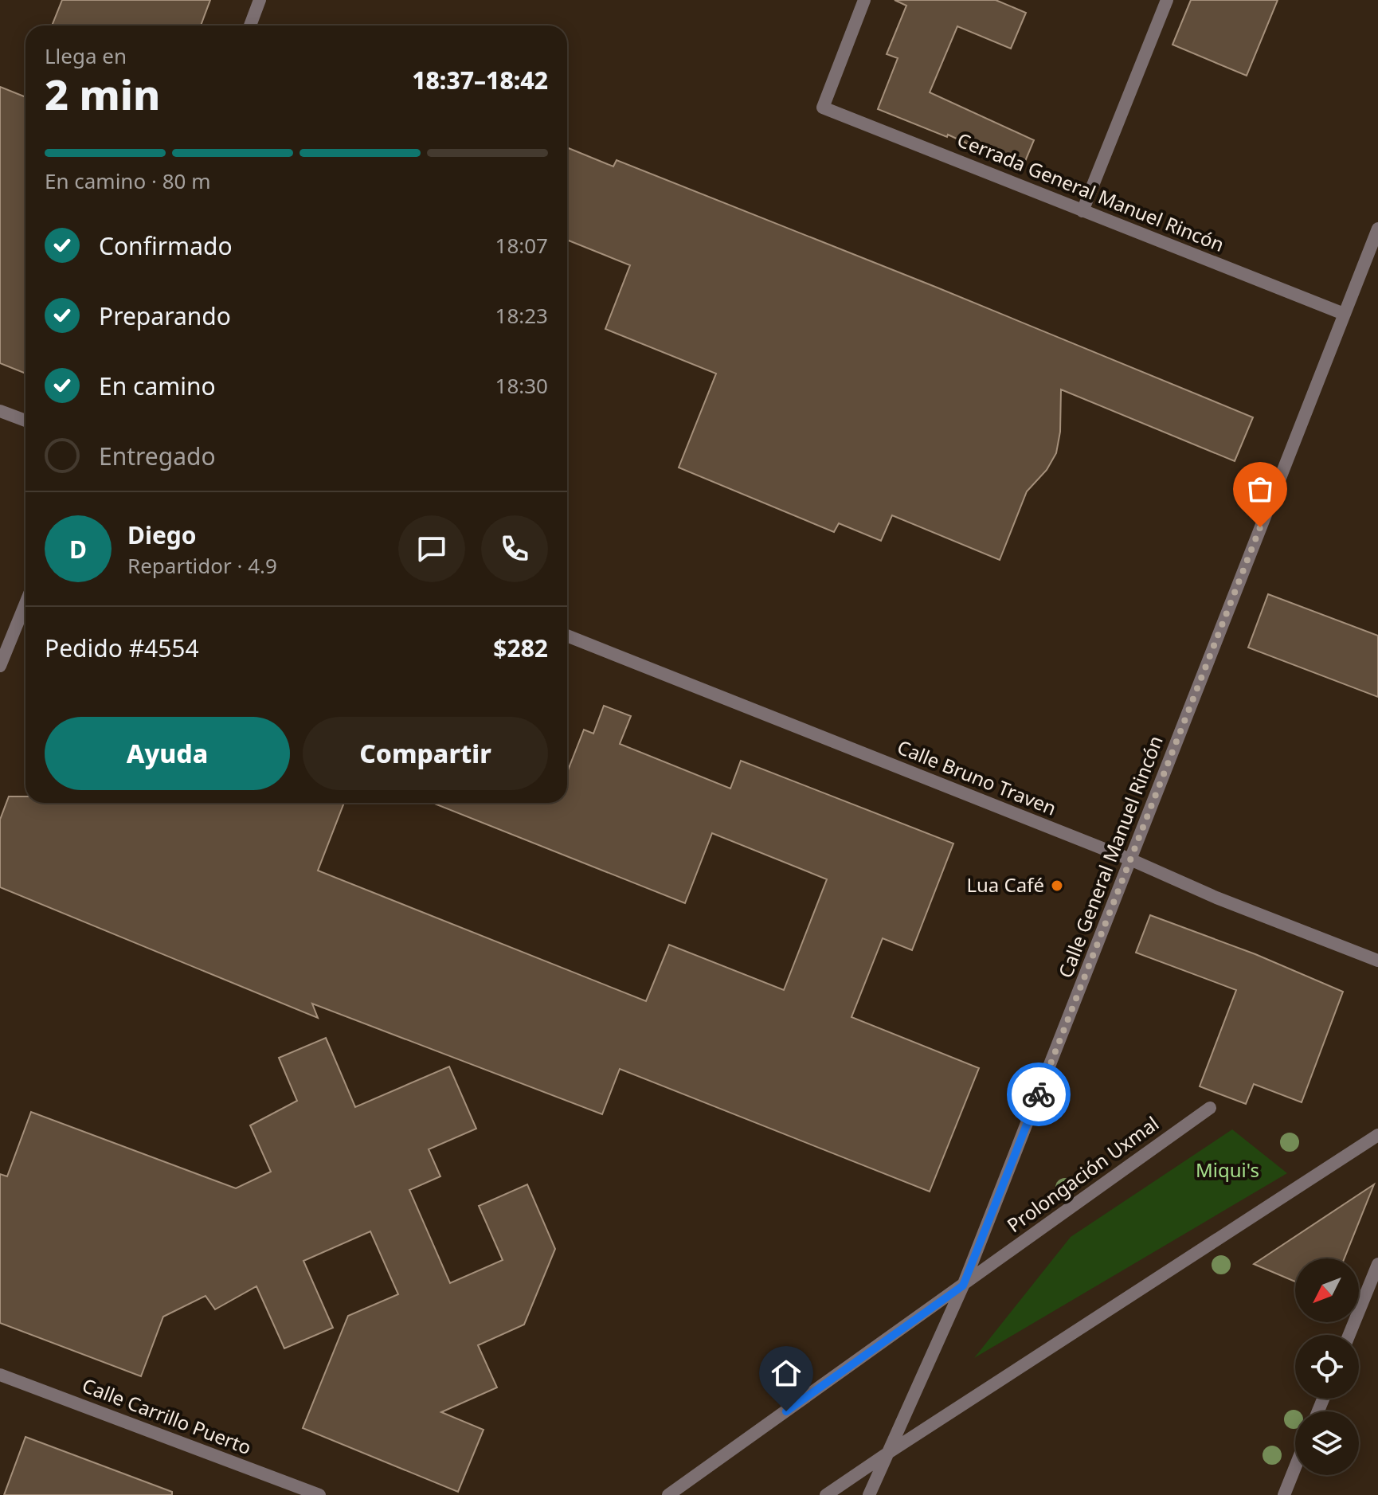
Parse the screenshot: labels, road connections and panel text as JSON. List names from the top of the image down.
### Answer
{
  "streets": {
    "street": [
      "Cerrada General Manuel Rincón",
      "Calle Bruno Traven",
      "Calle General Manuel Rincón",
      "Prolongación Uxmal",
      "Calle Carrillo Puerto"
    ]
  },
  "crossings": [
    ["Cerrada General Manuel Rincón", "Calle General Manuel Rincón"],
    ["Calle Bruno Traven", "Calle General Manuel Rincón"],
    ["Calle General Manuel Rincón", "Prolongación Uxmal"]
  ],
  "parks": ["Miqui's"],
  "places": ["Lua Café"],
  "north": "bottom left",
  "page": {
    "heading": ["2 min", "Llega en", "18:37–18:42"],
    "panel": [
      "Diego",
      "Repartidor · 4.9",
      "Pedido #4554",
      "$282"
    ],
    "bar": "En camino · 80 m",
    "list": [
      ["Confirmado", "18:07"],
      ["Preparando", "18:23"],
      ["En camino", "18:30"],
      "Entregado"
    ],
    "round": "D",
    "buttons": ["Ayuda", "Compartir"]
  }
}
